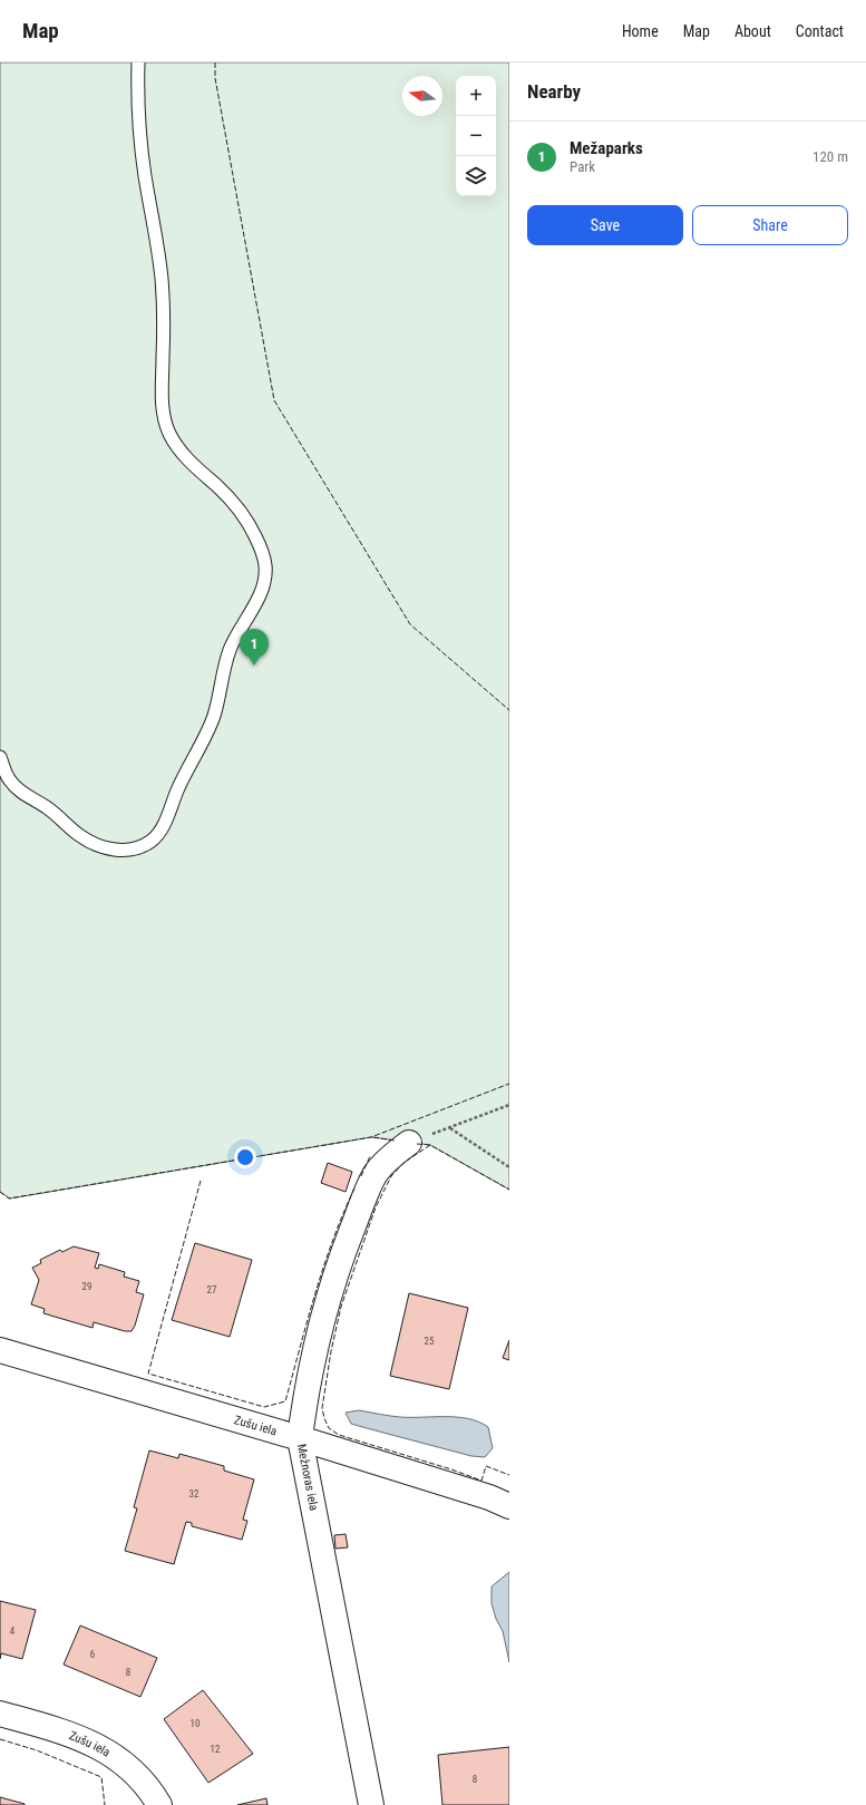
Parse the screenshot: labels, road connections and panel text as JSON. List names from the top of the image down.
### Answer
{
  "streets": {
    "street": ["Zušu iela", "Mežnoras iela"]
  },
  "crossings": [
    ["Zušu iela", "Mežnoras iela"]
  ],
  "house_numbers": [
    "29",
    "27",
    "25",
    "32",
    "4",
    "6",
    "8",
    "10",
    "12",
    "8"
  ],
  "north": "left",
  "page": {
    "header": "Map",
    "nav": [
      "Home",
      "Map",
      "About",
      "Contact"
    ],
    "heading": "Nearby",
    "map_buttons": ["+", "−"],
    "list": [
      {
        "mark": "1",
        "name": "Mežaparks",
        "note": "Park",
        "value": "120 m"
      }
    ],
    "buttons": ["Save", "Share"],
    "pins": "1"
  }
}
